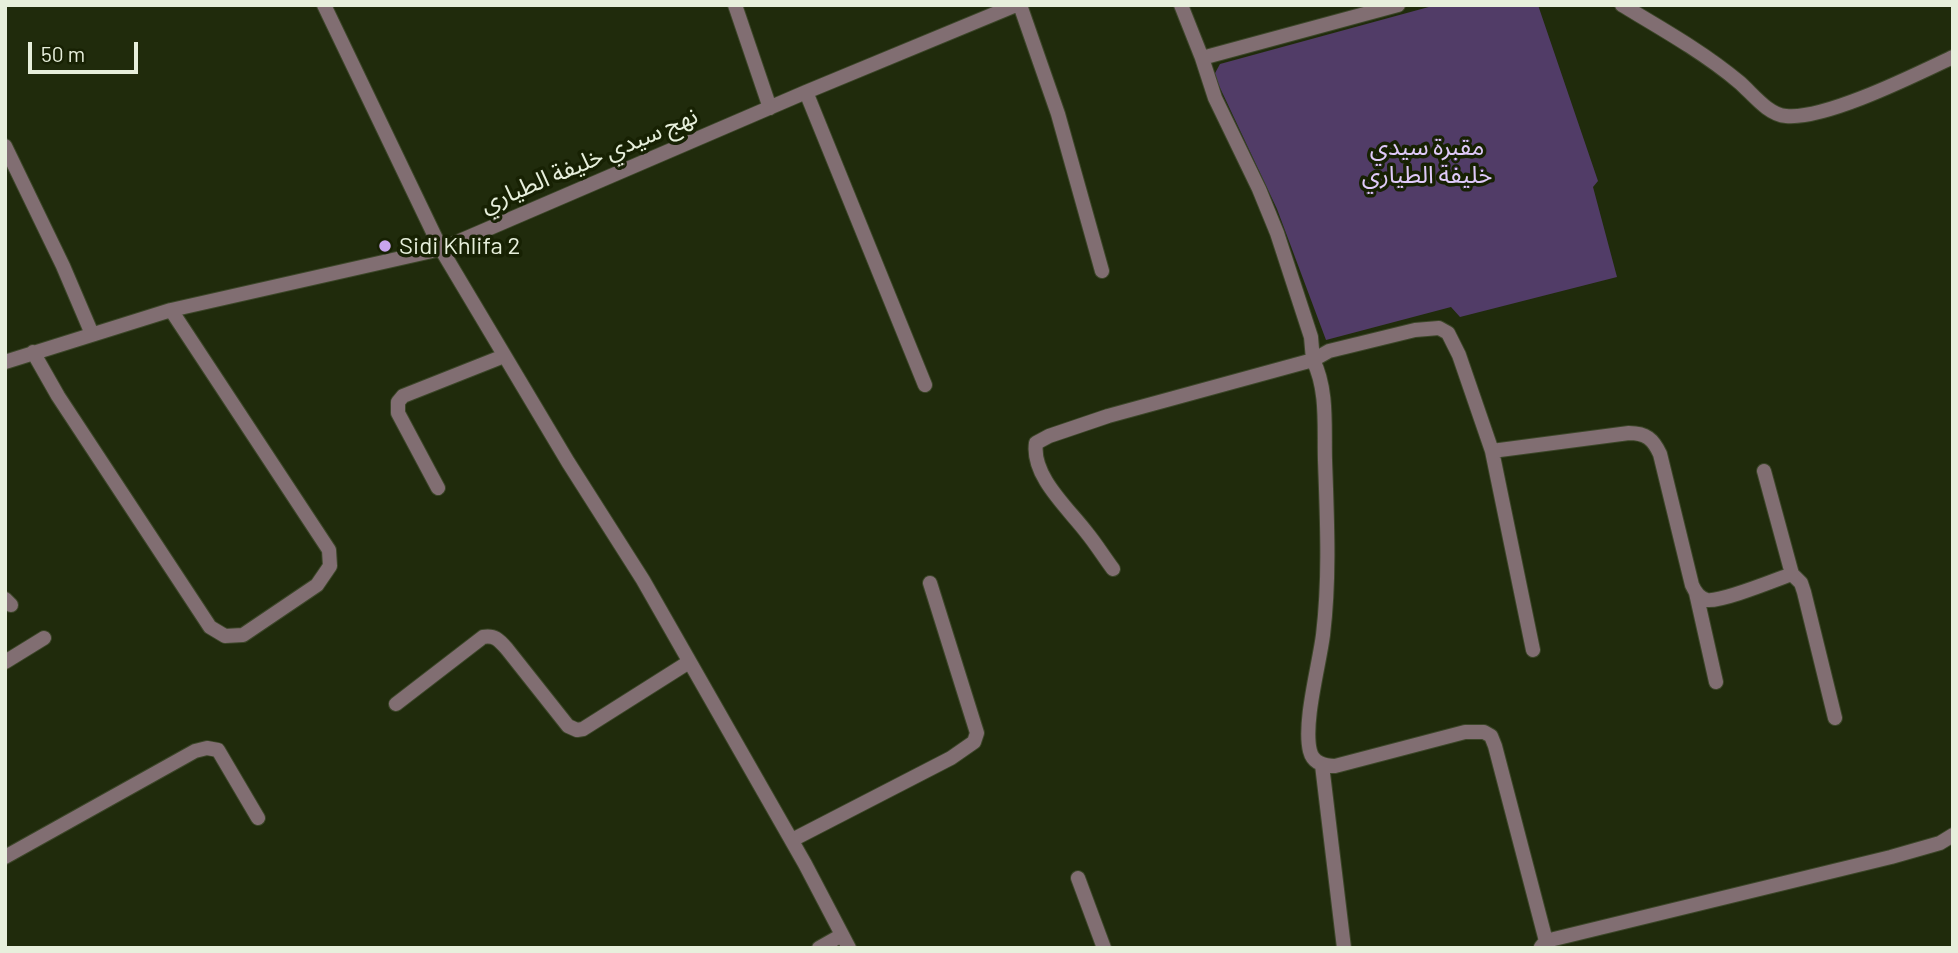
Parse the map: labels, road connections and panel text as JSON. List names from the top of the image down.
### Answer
{
  "streets": {
    "street": ["نهج سيدي خليفة الطياري"]
  },
  "parks": ["مقبرة سيدي خليفة الطياري"],
  "places": ["Sidi Khlifa 2"],
  "scale_bar": "50 m"
}
